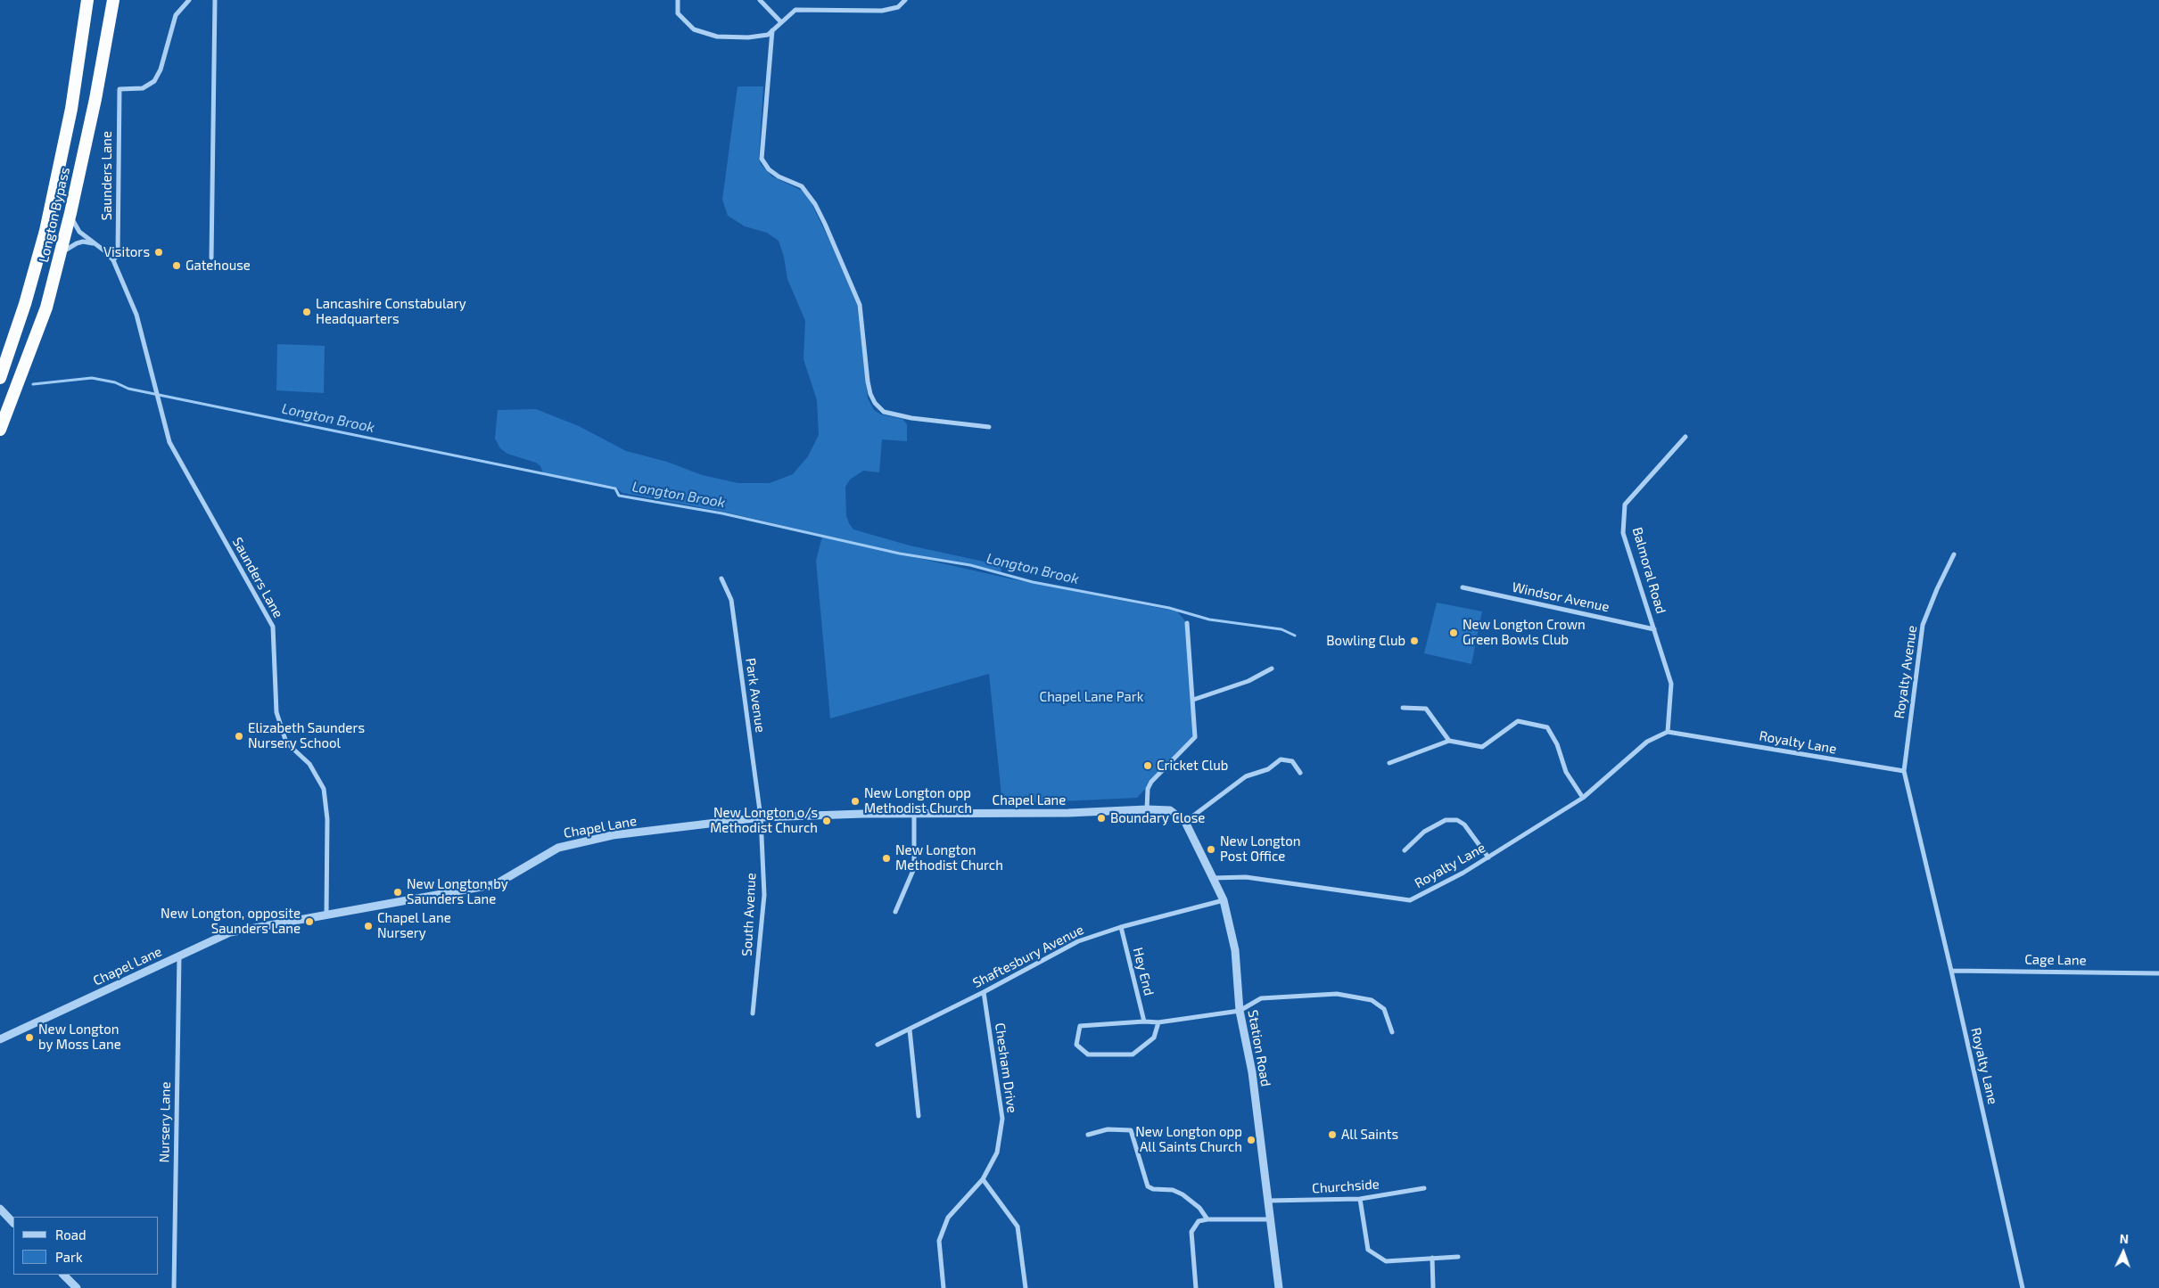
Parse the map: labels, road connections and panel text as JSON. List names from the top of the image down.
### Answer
{
  "streets": {
    "highway": ["Longton Bypass"],
    "street": [
      "Saunders Lane",
      "Balmoral Road",
      "Windsor Avenue",
      "Royalty Avenue",
      "Park Avenue",
      "Royalty Lane",
      "Chapel Lane",
      "South Avenue",
      "Shaftesbury Avenue",
      "Cage Lane",
      "Hey End",
      "Station Road",
      "Chesham Drive",
      "Nursery Lane",
      "Churchside"
    ]
  },
  "crossings": [
    ["Saunders Lane", "Longton Bypass"],
    ["Saunders Lane", "Chapel Lane"],
    ["Balmoral Road", "Windsor Avenue"],
    ["Balmoral Road", "Royalty Lane"],
    ["Royalty Avenue", "Royalty Lane"],
    ["Park Avenue", "Chapel Lane"],
    ["Park Avenue", "South Avenue"],
    ["Royalty Lane", "Cage Lane"],
    ["Royalty Lane", "Station Road"],
    ["Chapel Lane", "South Avenue"],
    ["Chapel Lane", "Station Road"],
    ["Chapel Lane", "Nursery Lane"],
    ["Shaftesbury Avenue", "Hey End"],
    ["Shaftesbury Avenue", "Station Road"],
    ["Shaftesbury Avenue", "Chesham Drive"],
    ["Station Road", "Churchside"]
  ],
  "water": ["Longton Brook"],
  "parks": ["Chapel Lane Park"],
  "places": [
    "Visitors",
    "Gatehouse",
    "Lancashire Constabulary Headquarters",
    "New Longton Crown Green Bowls Club",
    "Bowling Club",
    "Elizabeth Saunders Nursery School",
    "Cricket Club",
    "New Longton opp Methodist Church",
    "Boundary Close",
    "New Longton o/s Methodist Church",
    "New Longton Post Office",
    "New Longton Methodist Church",
    "New Longton, by Saunders Lane",
    "New Longton, opposite Saunders Lane",
    "Chapel Lane Nursery",
    "New Longton by Moss Lane",
    "All Saints",
    "New Longton opp All Saints Church"
  ],
  "legend": ["Road", "Park"],
  "north": "top"
}
